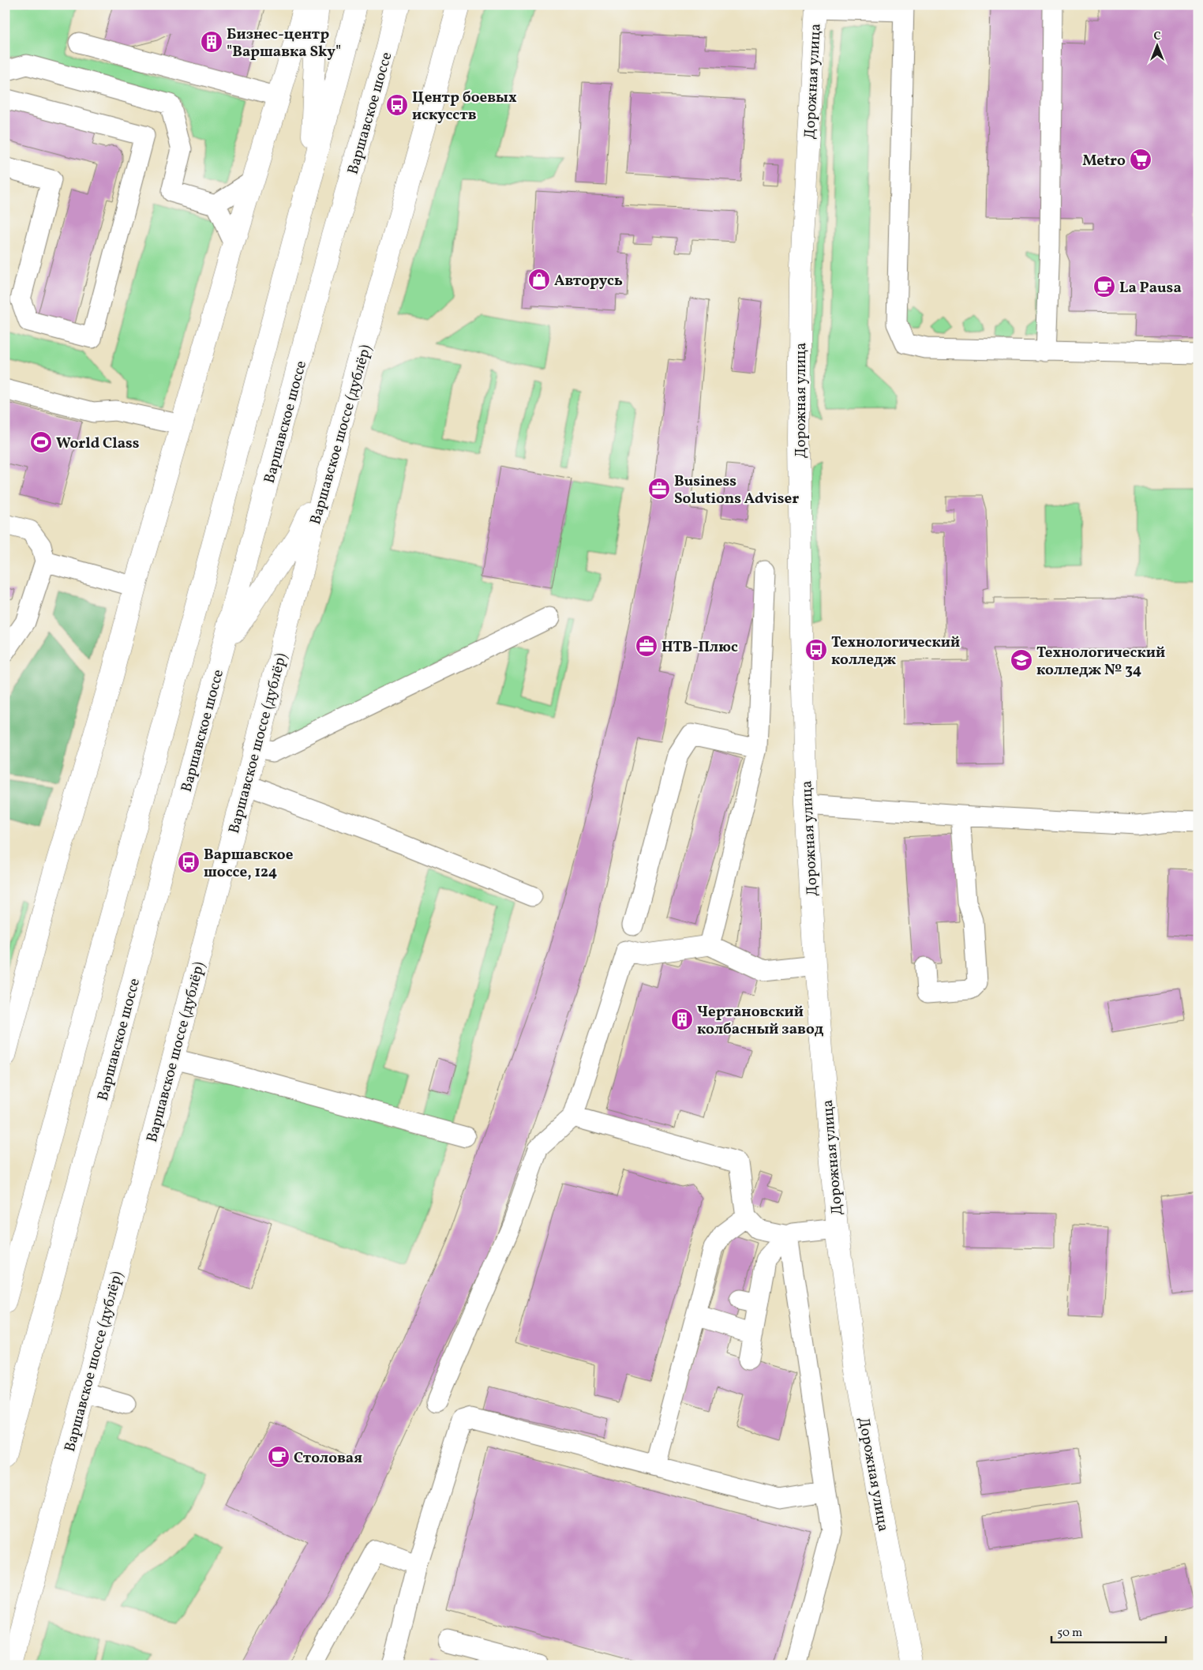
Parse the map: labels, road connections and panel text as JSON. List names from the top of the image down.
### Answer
{
  "streets": {
    "main road": ["Дорожная улица", "Варшавское шоссе", "Варшавское шоссе (дублёр)"]
  },
  "places": {
    "building": ["Бизнес-центр \"Варшавка Sky\"", "Чертановский колбасный завод"],
    "bus stop": ["Центр боевых искусств", "Технологический колледж", "Варшавское шоссе, 124"],
    "supermarket": ["Metro"],
    "shop": ["Авторусь"],
    "cafe": ["La Pausa", "Столовая"],
    "sports": ["World Class"],
    "office": ["Business Solutions Adviser", "НТВ-Плюс"],
    "school or university": ["Технологический колледж № 34"]
  },
  "scale_bar": "50 m",
  "north": "top"
}
